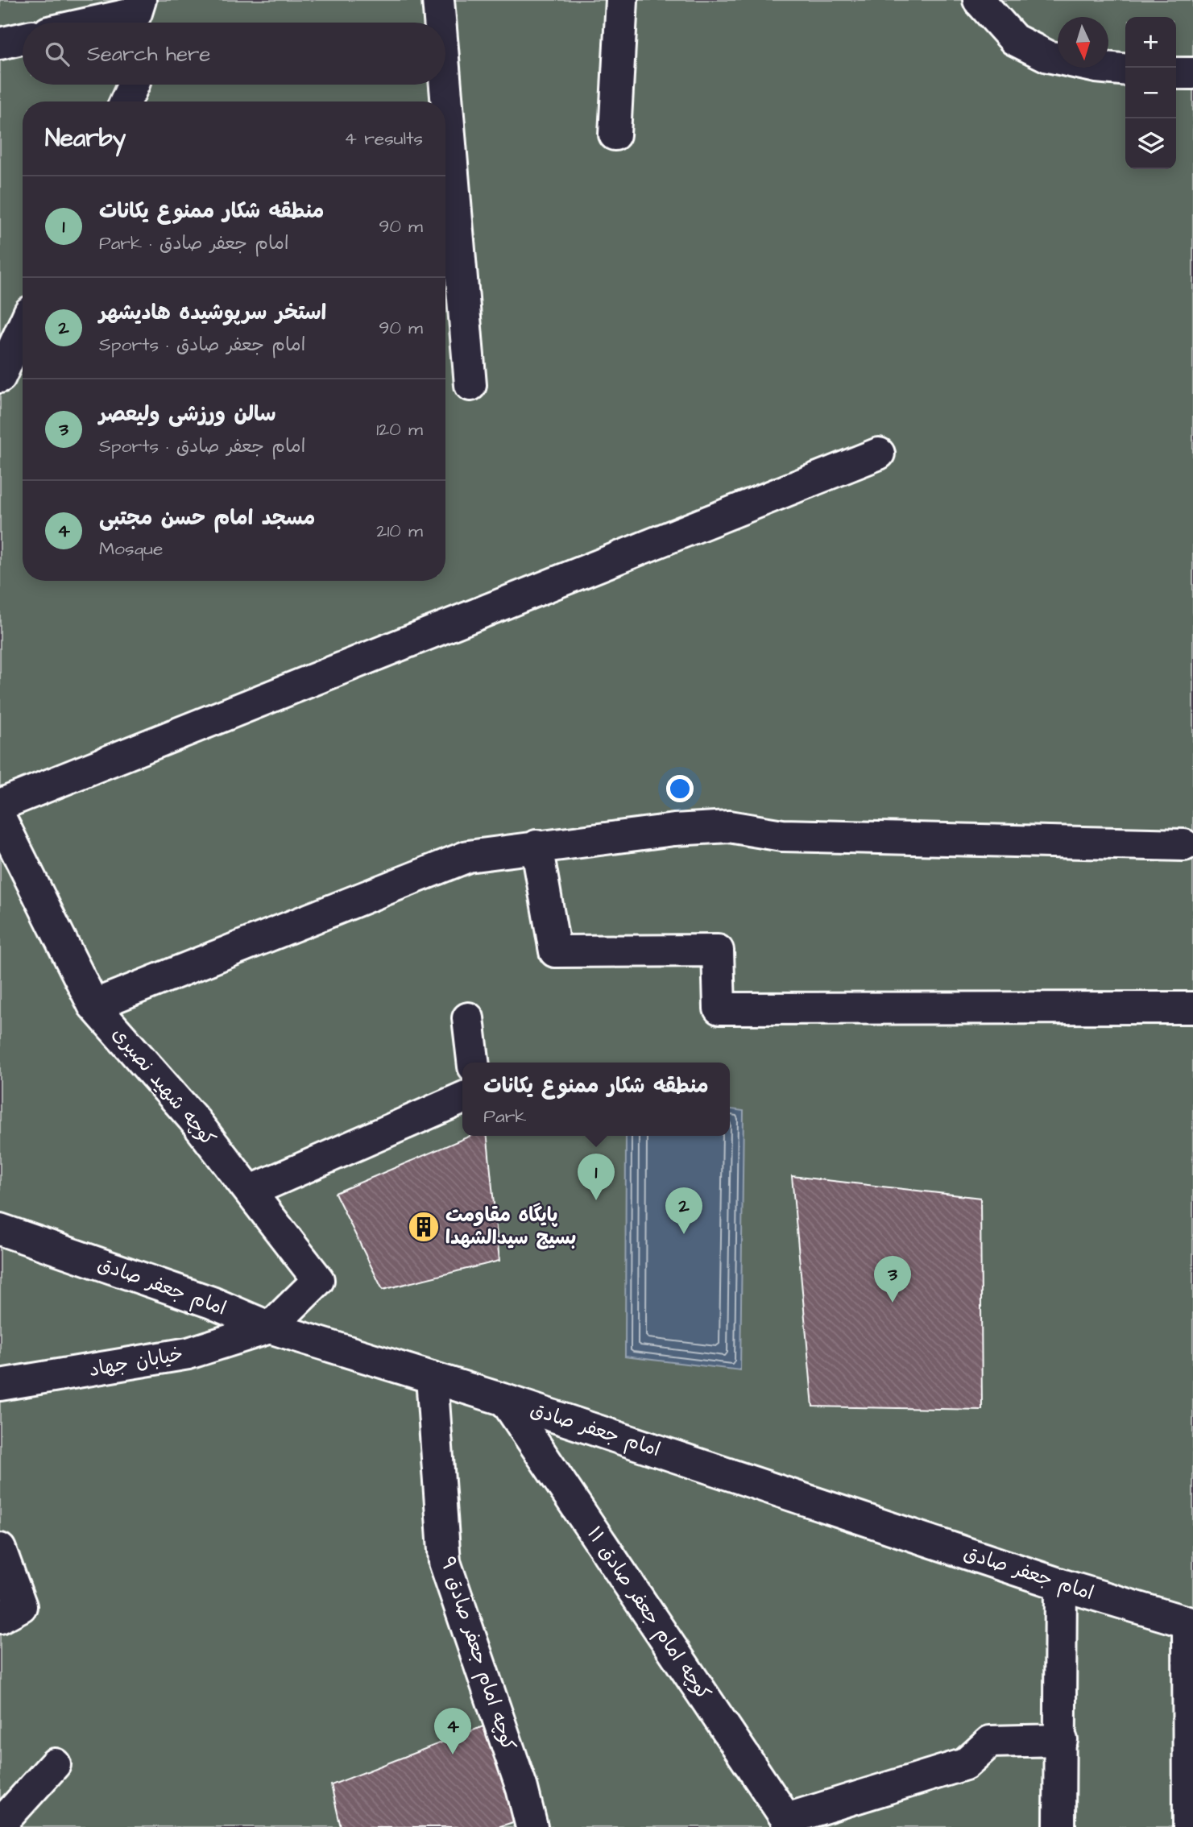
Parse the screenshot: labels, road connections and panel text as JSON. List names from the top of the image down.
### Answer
{
  "streets": {
    "street": [
      "کوچه شهید نصیری",
      "امام جعفر صادق",
      "خیابان جهاد",
      "کوچه امام جعفر صادق ۱۱",
      "کوچه امام جعفر صادق ۹"
    ]
  },
  "crossings": [
    ["کوچه شهید نصیری", "امام جعفر صادق"],
    ["کوچه شهید نصیری", "خیابان جهاد"],
    ["امام جعفر صادق", "خیابان جهاد"],
    ["امام جعفر صادق", "کوچه امام جعفر صادق ۱۱"],
    ["امام جعفر صادق", "کوچه امام جعفر صادق ۹"]
  ],
  "places": {
    "building": ["پایگاه مقاومت بسیج سیدالشهدا"]
  },
  "north": "bottom",
  "page": {
    "map_buttons": ["+", "−"],
    "search": "Search here",
    "heading": ["Nearby", "4 results"],
    "list": [
      {
        "mark": "1",
        "name": "منطقه شکار ممنوع یکانات",
        "note": "Park · امام جعفر صادق",
        "value": "90 m"
      },
      {
        "mark": "2",
        "name": "استخر سرپوشیده هادیشهر",
        "note": "Sports · امام جعفر صادق",
        "value": "90 m"
      },
      {
        "mark": "3",
        "name": "سالن ورزشی ولیعصر",
        "note": "Sports · امام جعفر صادق",
        "value": "120 m"
      },
      {
        "mark": "4",
        "name": "مسجد امام حسن مجتبی",
        "note": "Mosque",
        "value": "210 m"
      }
    ],
    "popup": ["منطقه شکار ممنوع یکانات", "Park"],
    "pins": [
      "1",
      "2",
      "3",
      "4"
    ]
  }
}
